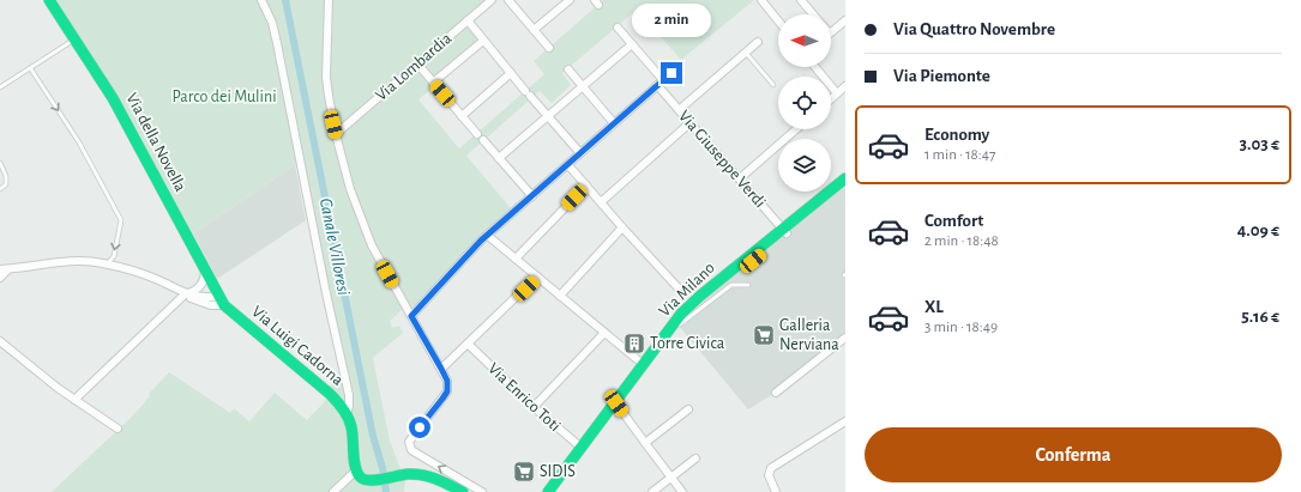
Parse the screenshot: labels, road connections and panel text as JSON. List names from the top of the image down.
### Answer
{
  "streets": {
    "main road": ["Via della Novella", "Via Milano", "Via Luigi Cadorna"],
    "street": ["Via Lombardia", "Via Giuseppe Verdi", "Via Enrico Toti"]
  },
  "crossings": [
    ["Via della Novella", "Via Luigi Cadorna"],
    ["Via Giuseppe Verdi", "Via Milano"],
    ["Via Milano", "Via Enrico Toti"]
  ],
  "water": ["Canale Villoresi"],
  "parks": ["Parco dei Mulini"],
  "places": {
    "supermarket": ["Galleria Nerviana", "SIDIS"],
    "building": ["Torre Civica"]
  },
  "north": "left",
  "page": {
    "banner": ["Via Quattro Novembre", "Via Piemonte"],
    "bubble": "2 min",
    "list": [
      {
        "name": "Economy",
        "note": "1 min · 18:47",
        "value": "3.03 €"
      },
      {
        "name": "Comfort",
        "note": "2 min · 18:48",
        "value": "4.09 €"
      },
      {
        "name": "XL",
        "note": "3 min · 18:49",
        "value": "5.16 €"
      }
    ],
    "buttons": "Conferma"
  }
}
